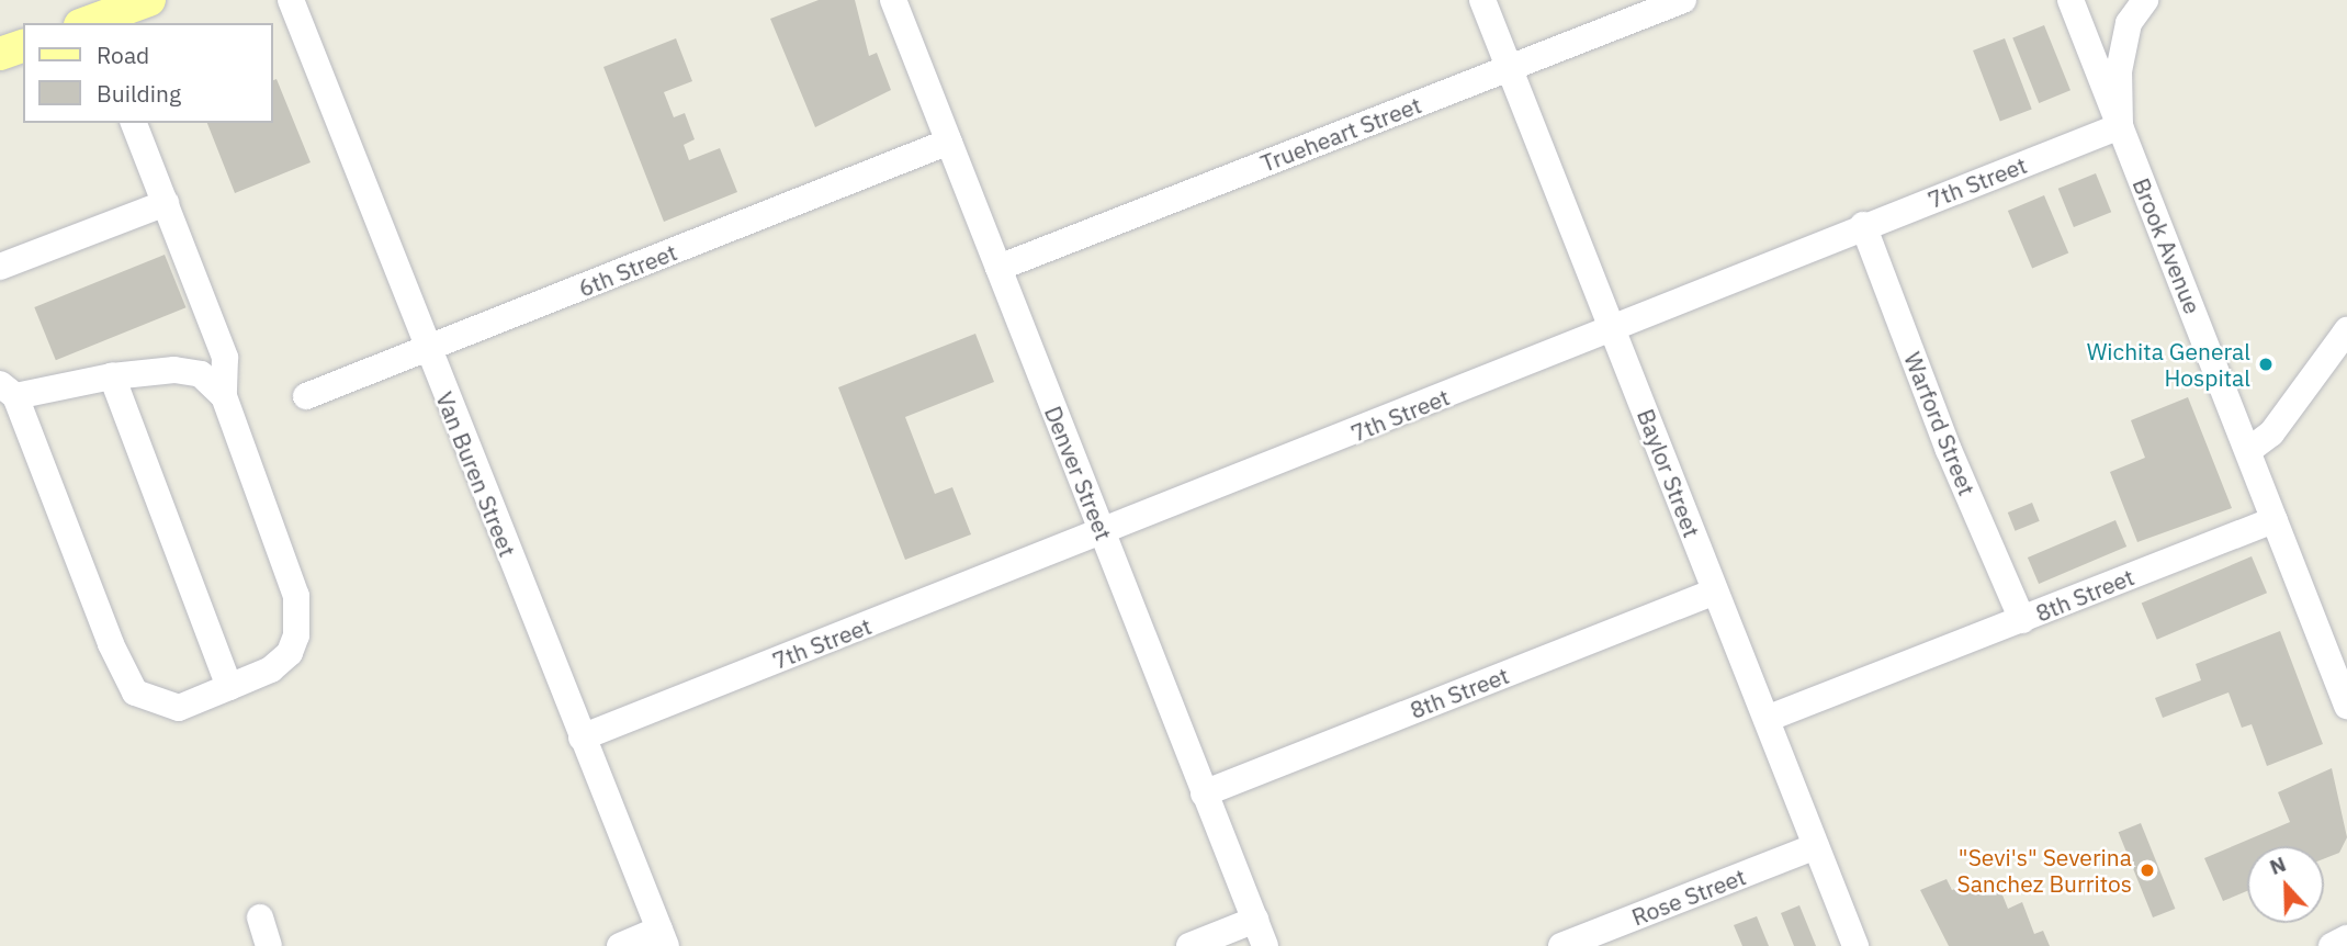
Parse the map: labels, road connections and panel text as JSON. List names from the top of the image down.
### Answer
{
  "streets": {
    "street": [
      "Trueheart Street",
      "7th Street",
      "Brook Avenue",
      "6th Street",
      "Warford Street",
      "Denver Street",
      "Baylor Street",
      "Van Buren Street",
      "8th Street",
      "Rose Street"
    ]
  },
  "crossings": [
    ["Trueheart Street", "Denver Street"],
    ["Trueheart Street", "Baylor Street"],
    ["7th Street", "Brook Avenue"],
    ["7th Street", "Warford Street"],
    ["7th Street", "Denver Street"],
    ["7th Street", "Baylor Street"],
    ["7th Street", "Van Buren Street"],
    ["Brook Avenue", "8th Street"],
    ["6th Street", "Denver Street"],
    ["6th Street", "Van Buren Street"],
    ["Warford Street", "8th Street"],
    ["Denver Street", "8th Street"],
    ["Baylor Street", "8th Street"],
    ["Baylor Street", "Rose Street"]
  ],
  "places": ["Wichita General Hospital", "\"Sevi's\" Severina Sanchez Burritos"],
  "legend": ["Road", "Building"],
  "north": "top"
}
